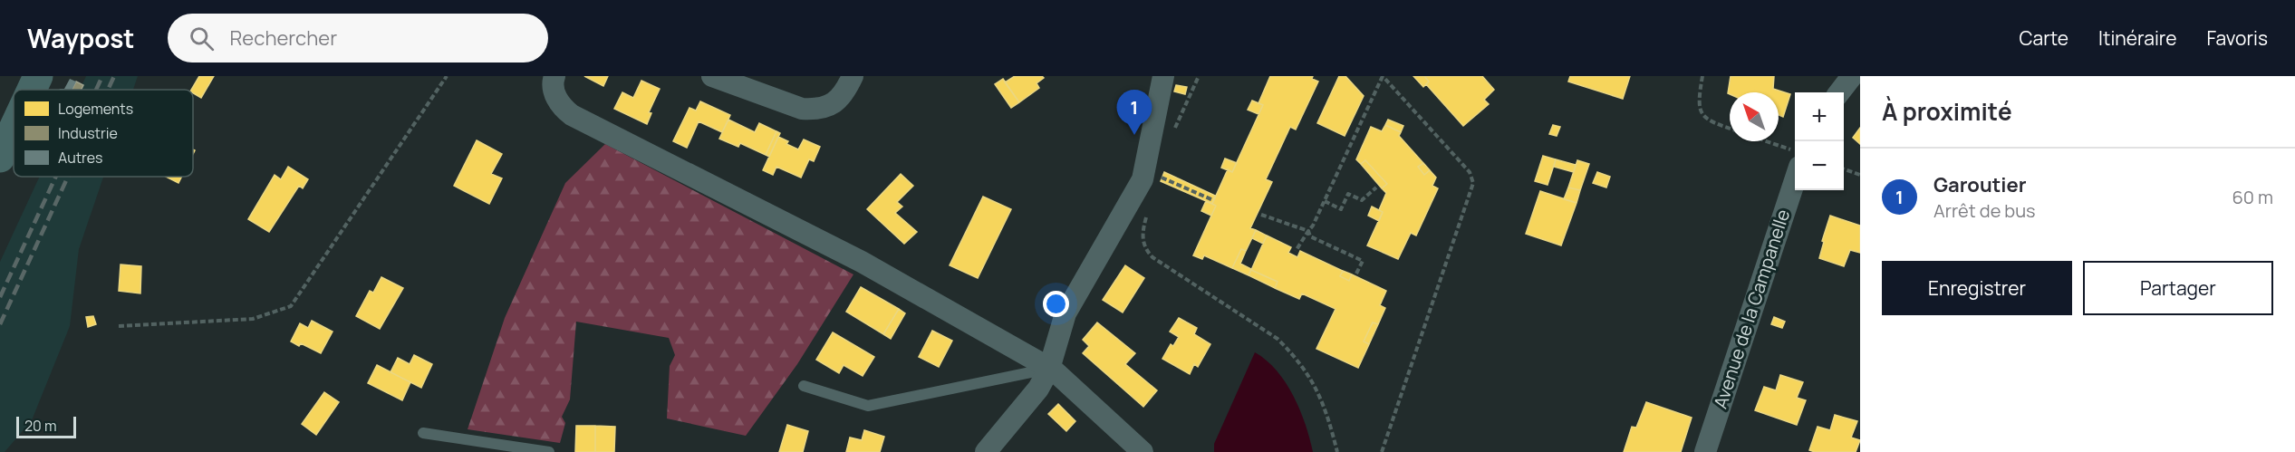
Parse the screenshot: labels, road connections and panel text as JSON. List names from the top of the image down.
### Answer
{
  "streets": {
    "street": ["Avenue de la Campanelle"]
  },
  "legend": ["Logements", "Industrie", "Autres"],
  "scale_bar": "20 m",
  "north": "top left",
  "page": {
    "header": "Waypost",
    "search": "Rechercher",
    "nav": ["Carte", "Itinéraire", "Favoris"],
    "heading": "À proximité",
    "pins": "1",
    "map_buttons": ["+", "−"],
    "list": [
      {
        "mark": "1",
        "name": "Garoutier",
        "note": "Arrêt de bus",
        "value": "60 m"
      }
    ],
    "buttons": ["Enregistrer", "Partager"],
    "scale": "20 m"
  }
}
